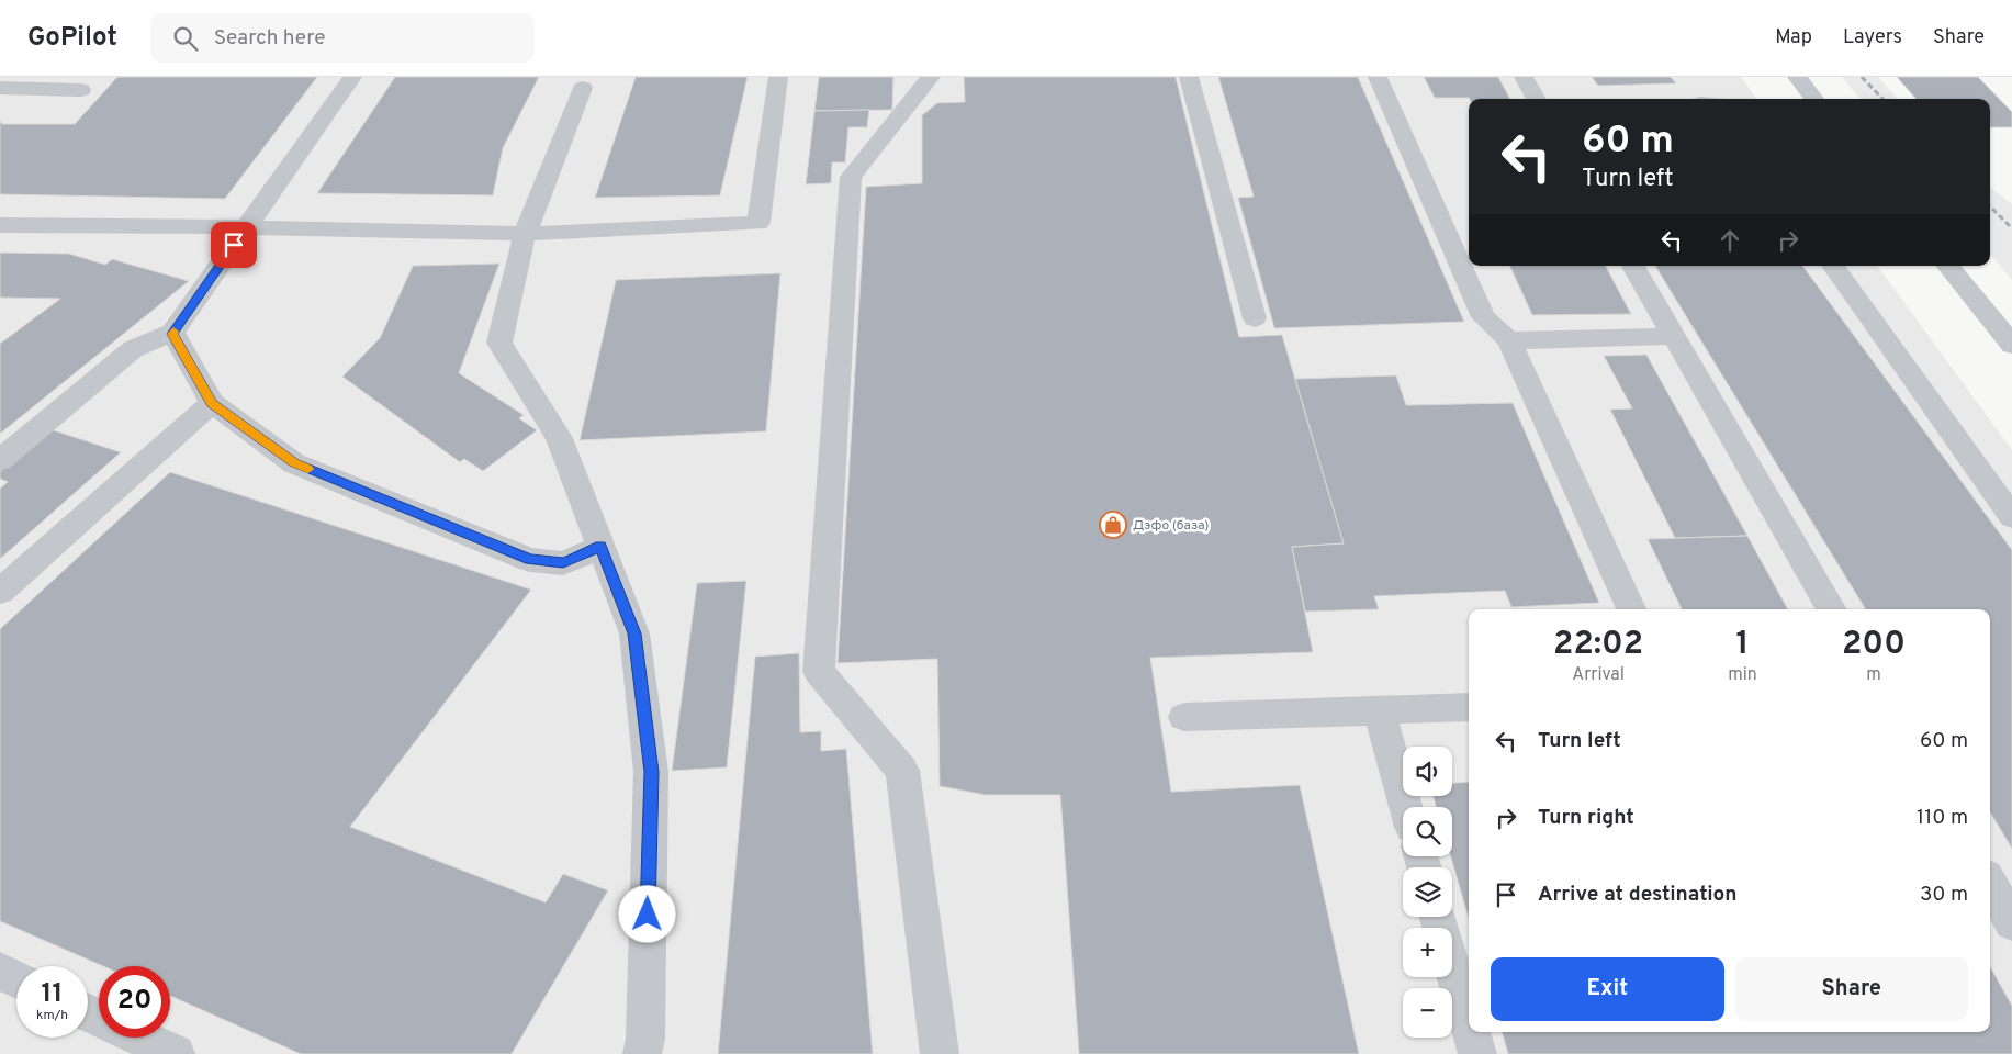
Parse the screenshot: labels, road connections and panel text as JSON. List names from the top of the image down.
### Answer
{
  "places": {
    "shop": ["Дэфо (база)"]
  },
  "page": {
    "header": "GoPilot",
    "search": "Search here",
    "nav": ["Map", "Layers", "Share"],
    "turn": ["60 m", "Turn left"],
    "eta": [
      "22:02",
      "Arrival",
      "1",
      "min",
      "200",
      "m"
    ],
    "list": [
      {
        "name": "Turn left",
        "value": "60 m"
      },
      {
        "name": "Turn right",
        "value": "110 m"
      },
      {
        "name": "Arrive at destination",
        "value": "30 m"
      }
    ],
    "map_buttons": ["+", "−"],
    "buttons": ["Exit", "Share"],
    "speed": "11 km/h",
    "limit": "20"
  }
}
